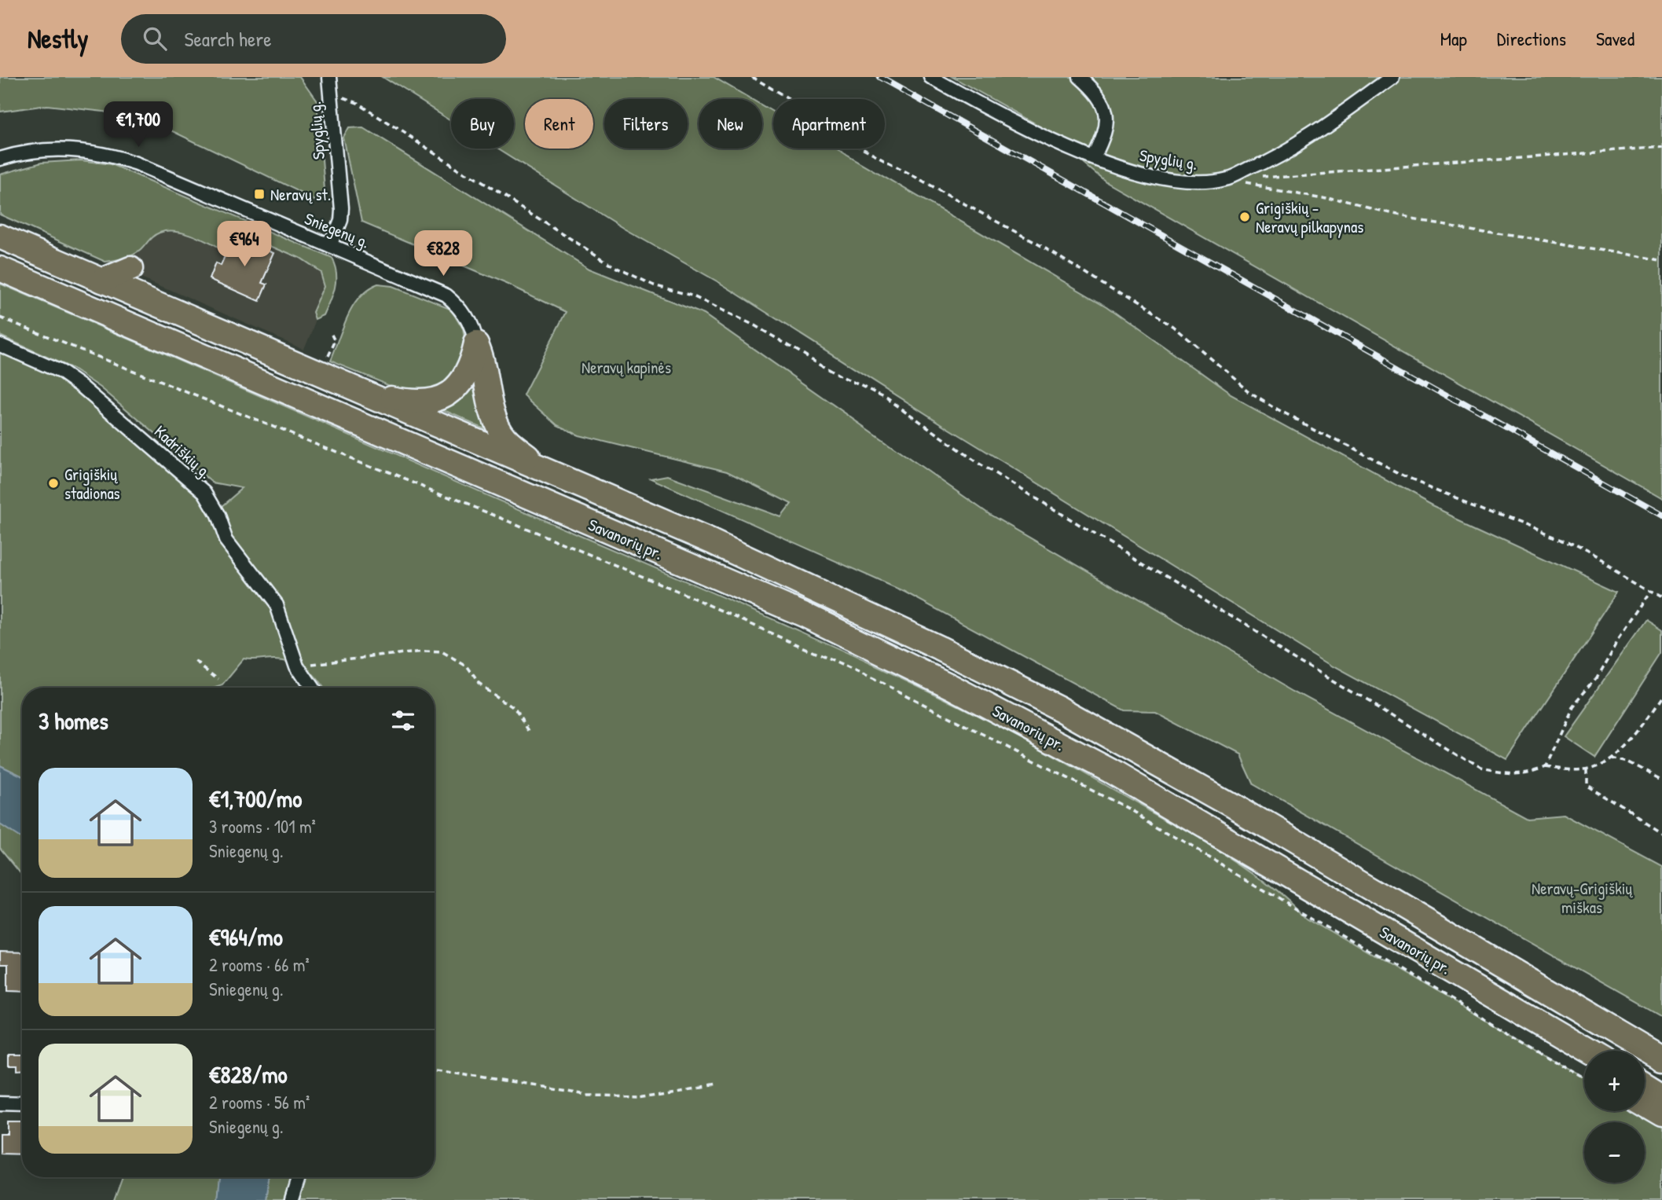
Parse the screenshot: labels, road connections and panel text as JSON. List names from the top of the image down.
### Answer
{
  "streets": {
    "highway": ["Savanorių pr."],
    "street": ["Spyglių g.", "Sniegenų g.", "Kadriškių g."]
  },
  "crossings": [
    ["Spyglių g.", "Sniegenų g."]
  ],
  "parks": ["Neravų kapinės", "Neravų-Grigiškių miškas"],
  "places": {
    "transit": ["Neravų st."],
    "other": ["Grigiškių - Neravų pilkapynas", "Grigiškių stadionas"]
  },
  "page": {
    "header": "Nestly",
    "search": "Search here",
    "nav": ["Map", "Directions", "Saved"],
    "chip": [
      "Buy",
      "Rent",
      "Filters",
      "New",
      "Apartment"
    ],
    "price": ["€1,700", "€964", "€828"],
    "heading": "3 homes",
    "list": [
      {
        "name": "€1,700/mo",
        "note": "3 rooms · 101 m² · Sniegenų g."
      },
      {
        "name": "€964/mo",
        "note": "2 rooms · 66 m² · Sniegenų g."
      },
      {
        "name": "€828/mo",
        "note": "2 rooms · 56 m² · Sniegenų g."
      }
    ],
    "map_buttons": ["+", "−"]
  }
}
